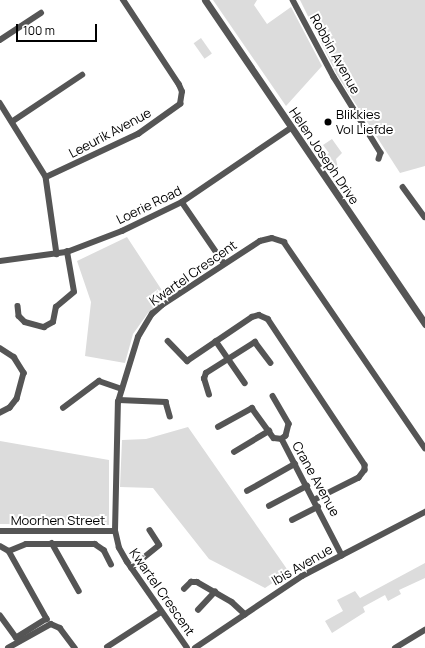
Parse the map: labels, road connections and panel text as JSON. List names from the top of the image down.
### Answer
{
  "streets": {
    "street": [
      "Robbin Avenue",
      "Leeurik Avenue",
      "Helen Joseph Drive",
      "Loerie Road",
      "Kwartel Crescent",
      "Crane Avenue",
      "Moorhen Street",
      "Ibis Avenue"
    ]
  },
  "crossings": [
    ["Helen Joseph Drive", "Loerie Road"],
    ["Kwartel Crescent", "Moorhen Street"],
    ["Crane Avenue", "Ibis Avenue"]
  ],
  "places": ["Blikkies Vol Liefde"],
  "scale_bar": "100 m"
}
